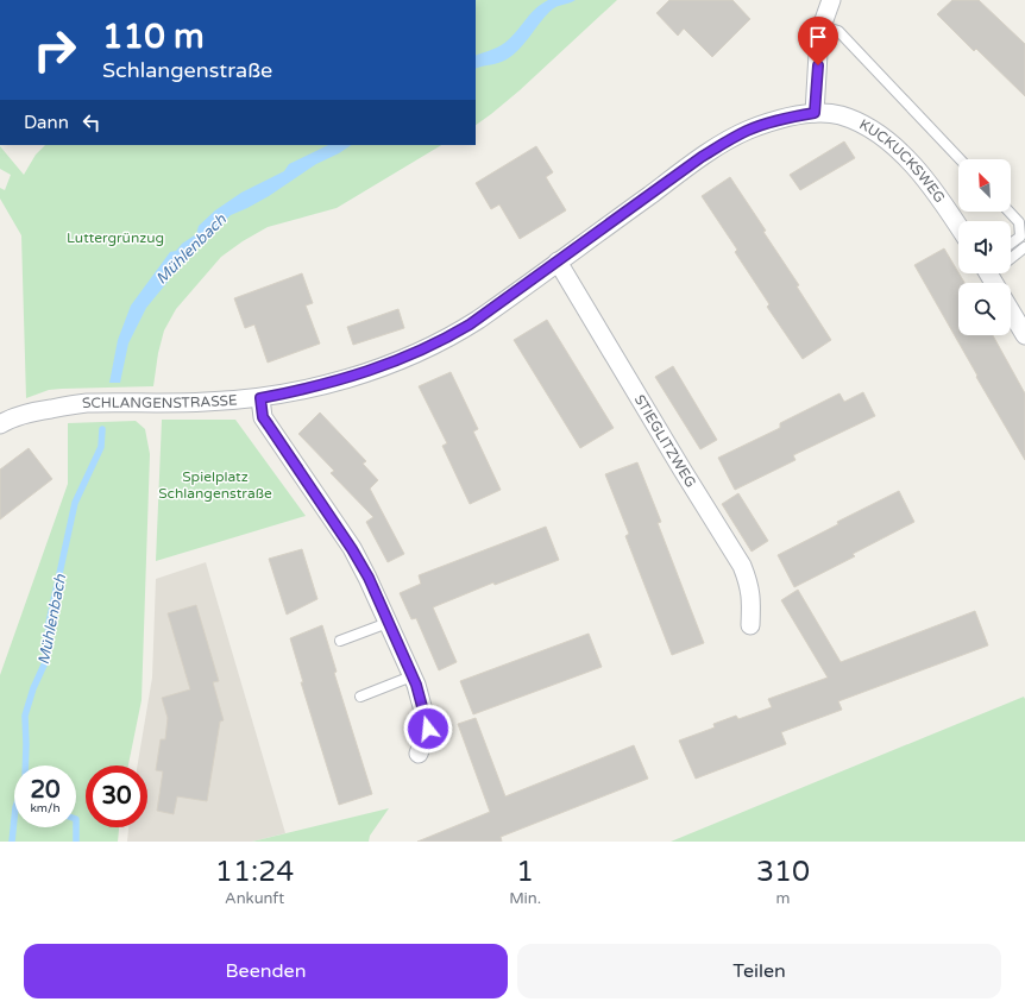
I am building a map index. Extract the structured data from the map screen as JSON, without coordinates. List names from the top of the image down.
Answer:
{
  "streets": {
    "street": ["KUCKUCKSWEG", "SCHLANGENSTRASSE", "STIEGLITZWEG"]
  },
  "crossings": [
    ["KUCKUCKSWEG", "SCHLANGENSTRASSE"],
    ["SCHLANGENSTRASSE", "STIEGLITZWEG"]
  ],
  "water": ["Mühlenbach"],
  "parks": ["Luttergrünzug", "Spielplatz Schlangenstraße"],
  "north": "top left",
  "page": {
    "turn": ["110 m", "Schlangenstraße"],
    "then": "Dann",
    "speed": "20 km/h",
    "limit": "30",
    "eta": [
      "11:24",
      "Ankunft",
      "1",
      "Min.",
      "310",
      "m"
    ],
    "buttons": ["Beenden", "Teilen"]
  }
}
